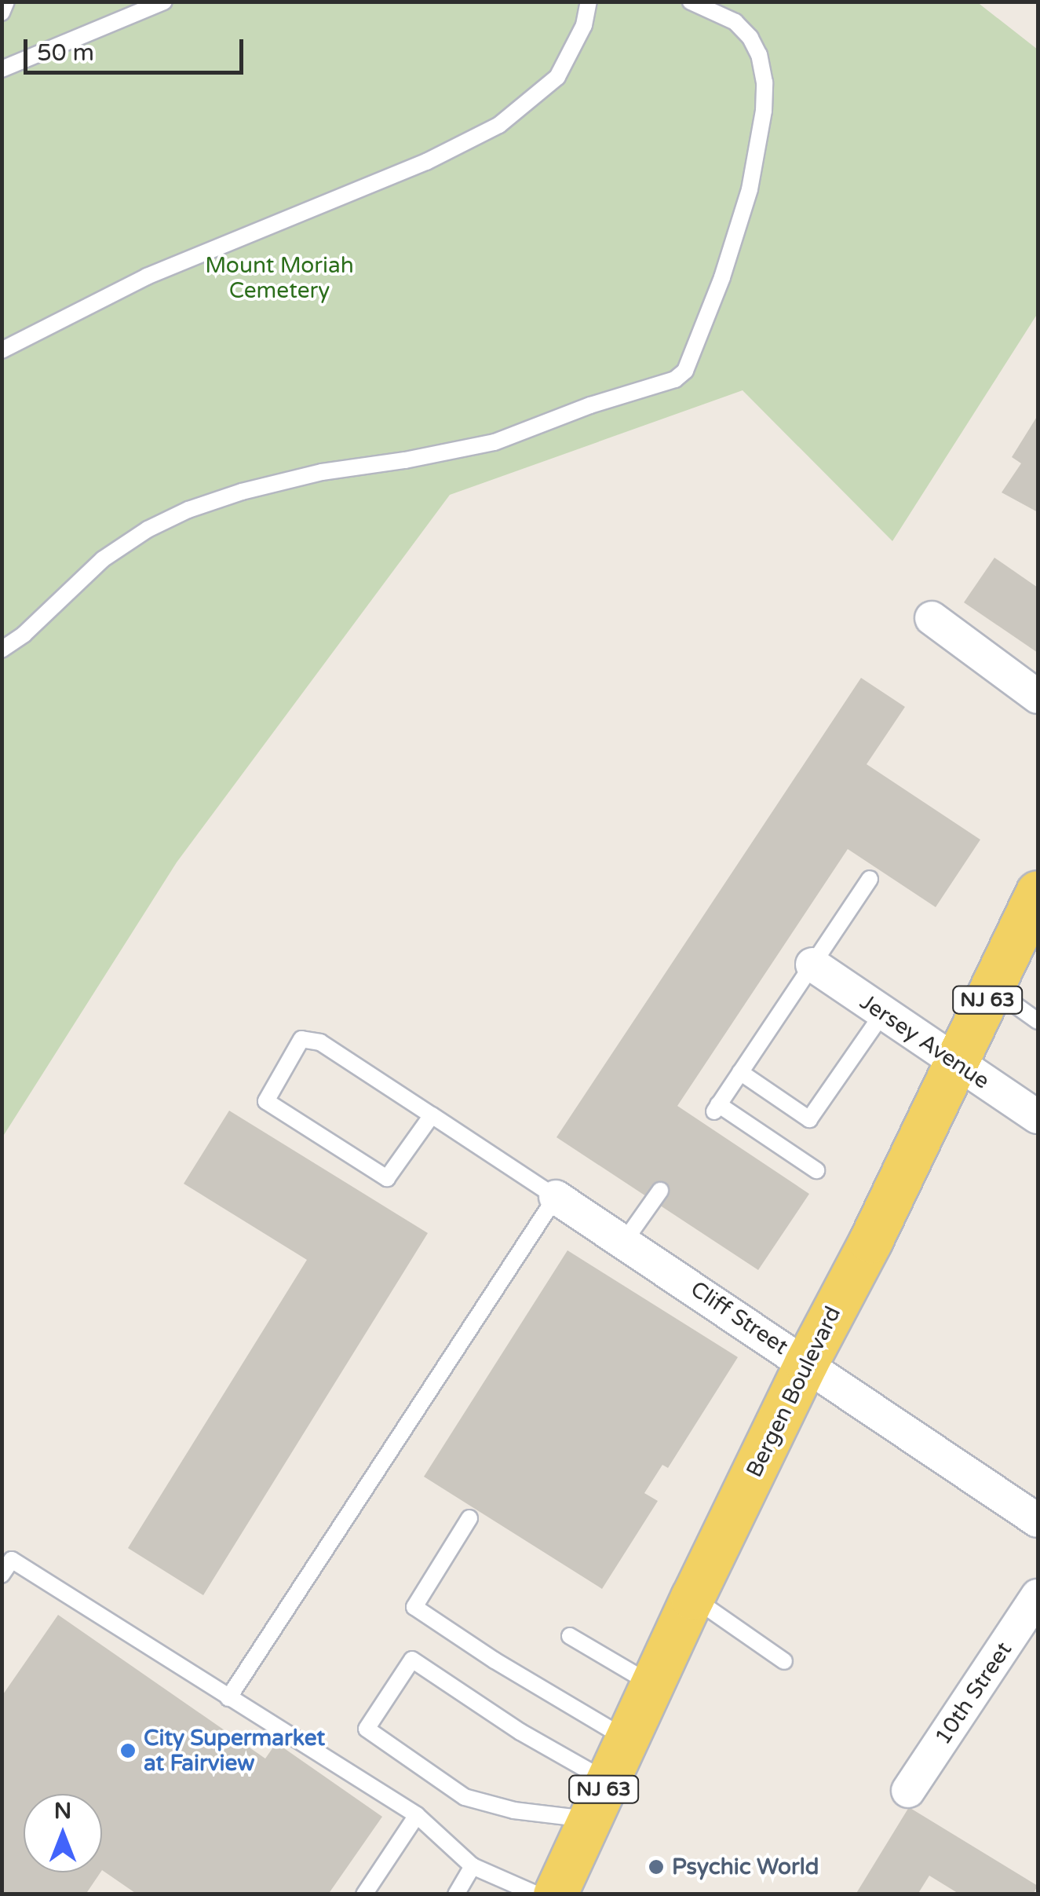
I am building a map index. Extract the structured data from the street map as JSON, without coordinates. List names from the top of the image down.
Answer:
{
  "streets": {
    "main road": ["NJ 63", "Bergen Boulevard"],
    "street": ["Jersey Avenue", "Cliff Street", "10th Street"]
  },
  "crossings": [
    ["Jersey Avenue", "Bergen Boulevard"],
    ["Cliff Street", "Bergen Boulevard"]
  ],
  "parks": ["Mount Moriah Cemetery"],
  "places": ["City Supermarket at Fairview", "Psychic World"],
  "scale_bar": "50 m",
  "north": "top"
}
